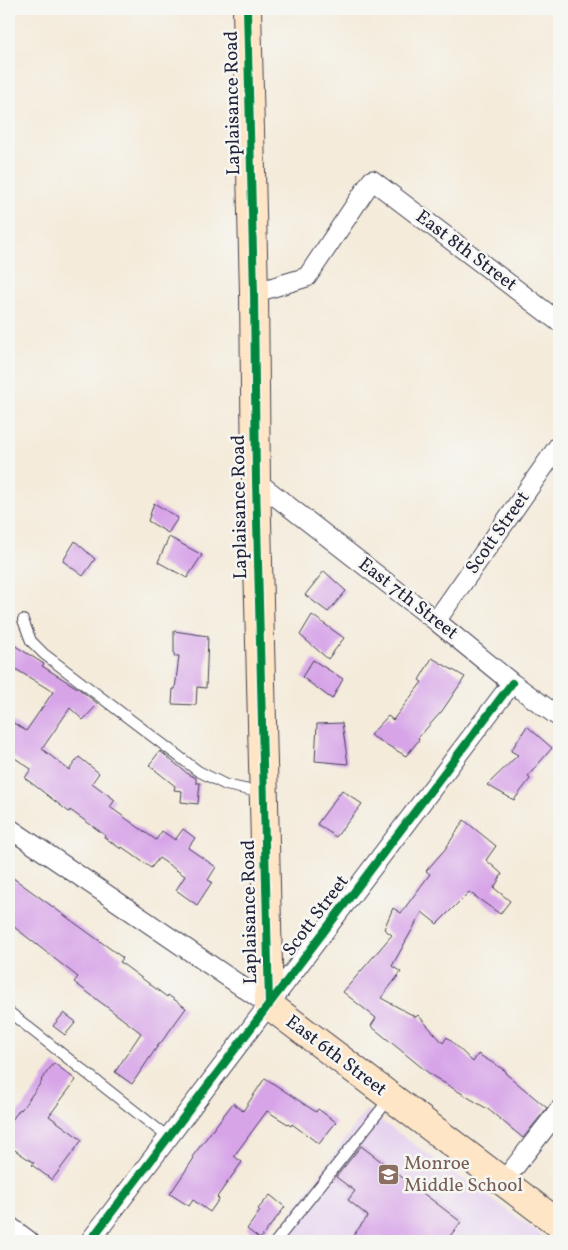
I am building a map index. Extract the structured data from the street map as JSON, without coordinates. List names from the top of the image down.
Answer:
{
  "streets": {
    "street": [
      "Laplaisance Road",
      "East 8th Street",
      "Scott Street",
      "East 7th Street",
      "East 6th Street"
    ]
  },
  "crossings": [
    ["Laplaisance Road", "East 8th Street"],
    ["Laplaisance Road", "Scott Street"],
    ["Laplaisance Road", "East 7th Street"],
    ["Laplaisance Road", "East 6th Street"],
    ["Scott Street", "East 7th Street"],
    ["Scott Street", "East 6th Street"]
  ],
  "places": {
    "school or university": ["Monroe Middle School"]
  }
}
